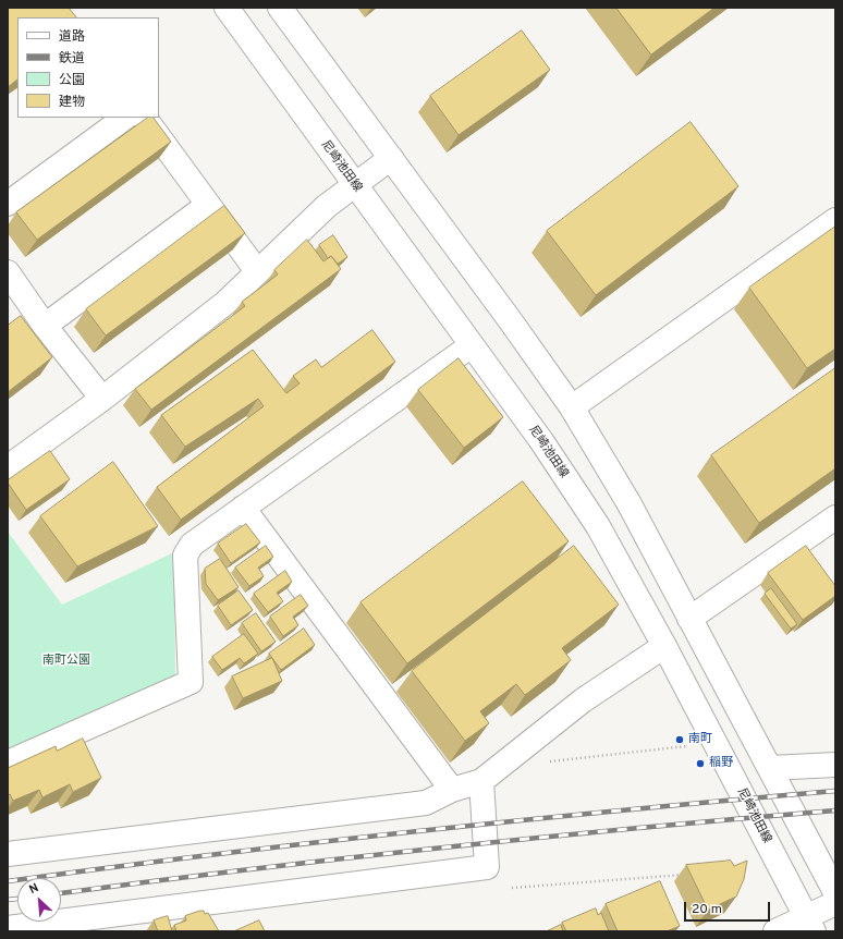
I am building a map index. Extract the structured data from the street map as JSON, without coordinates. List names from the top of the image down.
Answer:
{
  "streets": {
    "street": ["尼崎池田線"]
  },
  "parks": ["南町公園"],
  "places": ["南町", "稲野"],
  "legend": [
    "道路",
    "鉄道",
    "公園",
    "建物"
  ],
  "scale_bar": "20 m",
  "north": "top left"
}
